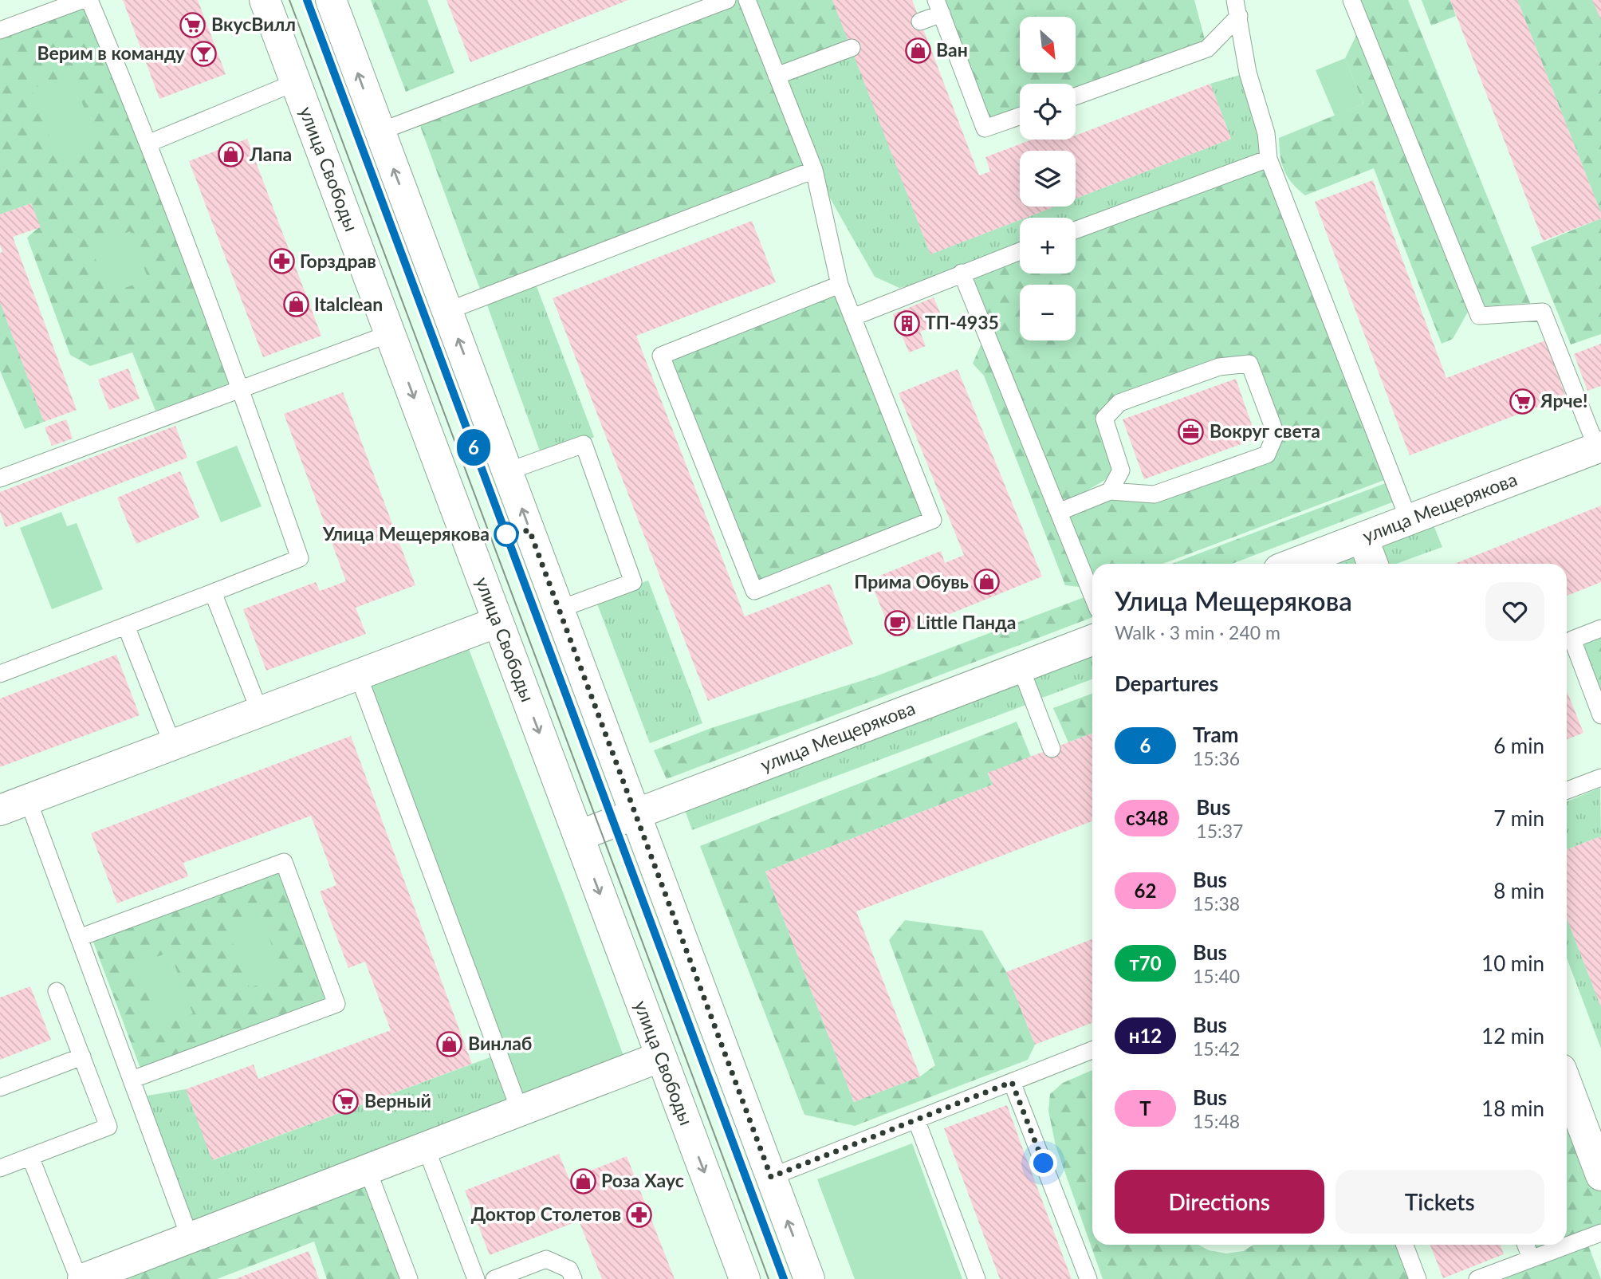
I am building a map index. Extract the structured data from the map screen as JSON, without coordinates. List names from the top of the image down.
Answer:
{
  "streets": {
    "main road": ["улица Свободы", "улица Мещерякова"]
  },
  "crossings": [
    ["улица Свободы", "улица Мещерякова"]
  ],
  "places": {
    "supermarket": ["ВкусВилл", "Ярче!", "Верный"],
    "shop": [
      "Ван",
      "Лапа",
      "Italclean",
      "Прима Обувь",
      "Винлаб",
      "Роза Хаус"
    ],
    "bar": ["Верим в команду"],
    "pharmacy": ["Горздрав", "Доктор Столетов"],
    "building": ["ТП-4935"],
    "office": ["Вокруг света"],
    "other": ["Улица Мещерякова"],
    "cafe": ["Little Панда"]
  },
  "lines": ["tram line 6"],
  "north": "bottom right",
  "page": {
    "on_map": "6",
    "map_buttons": ["+", "−"],
    "heading": [
      ["Улица Мещерякова", "Walk · 3 min · 240 m"],
      "Departures"
    ],
    "list": [
      {
        "mark": "6",
        "name": "Tram",
        "note": "15:36",
        "value": "6 min"
      },
      {
        "mark": "с348",
        "name": "Bus",
        "note": "15:37",
        "value": "7 min"
      },
      {
        "mark": "62",
        "name": "Bus",
        "note": "15:38",
        "value": "8 min"
      },
      {
        "mark": "т70",
        "name": "Bus",
        "note": "15:40",
        "value": "10 min"
      },
      {
        "mark": "н12",
        "name": "Bus",
        "note": "15:42",
        "value": "12 min"
      },
      {
        "mark": "Т",
        "name": "Bus",
        "note": "15:48",
        "value": "18 min"
      }
    ],
    "buttons": ["Directions", "Tickets"]
  }
}
